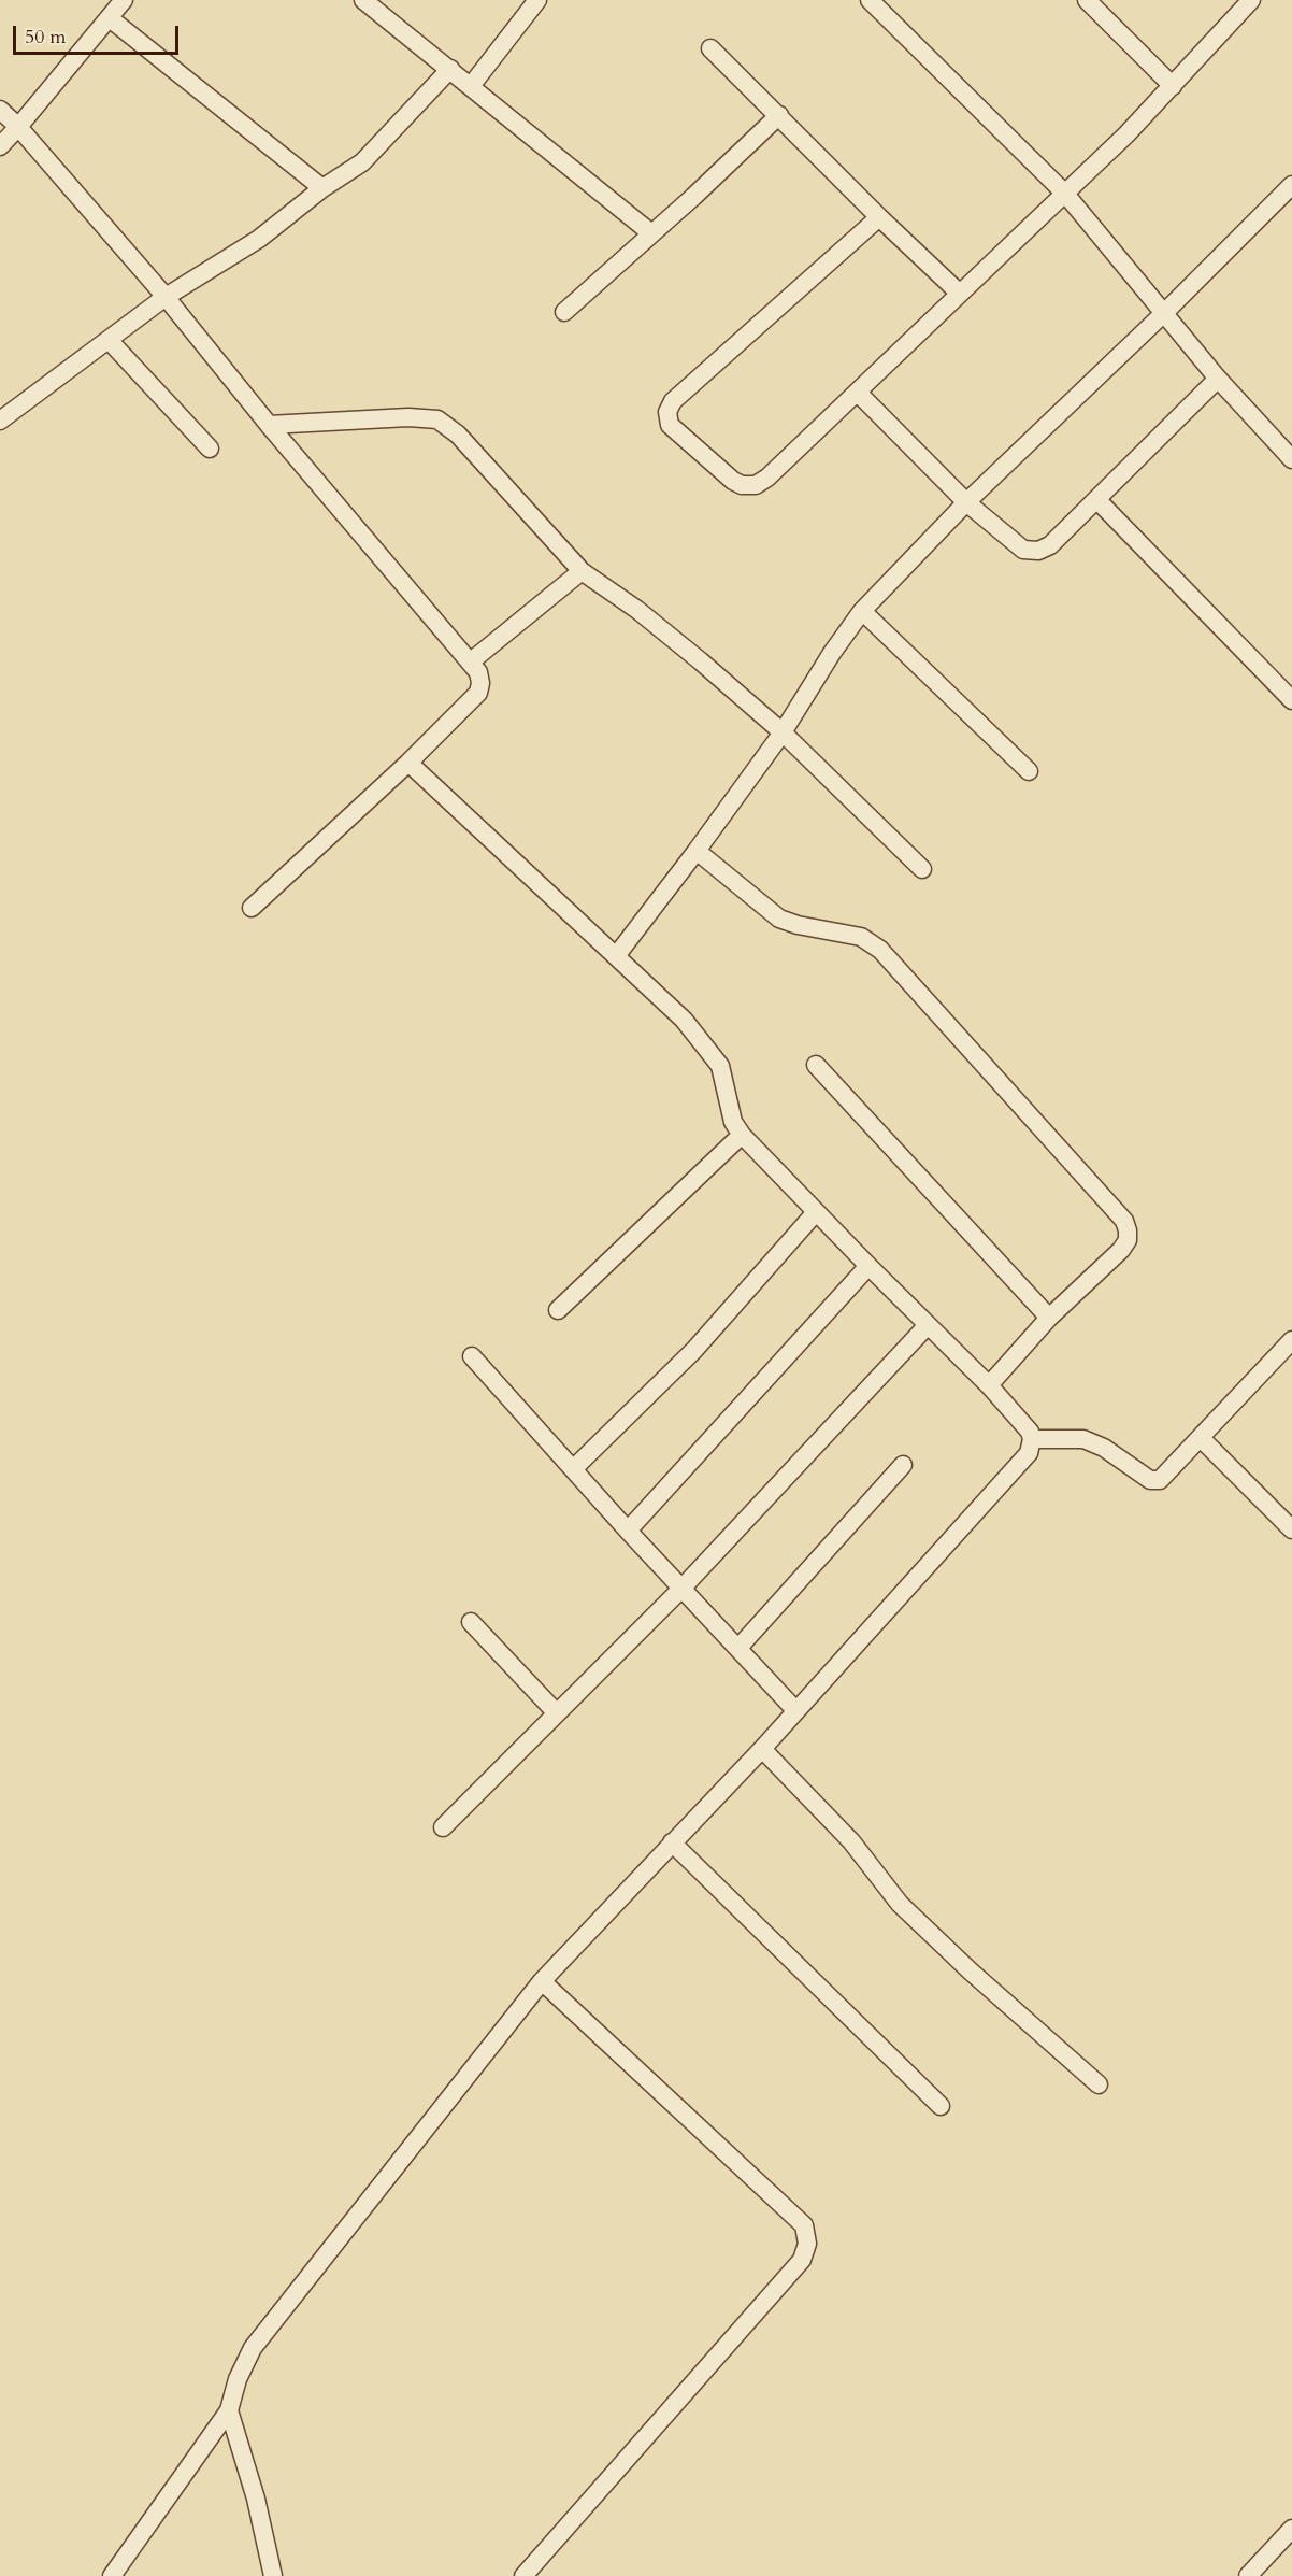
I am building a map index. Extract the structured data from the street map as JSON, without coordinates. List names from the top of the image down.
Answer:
{
  "scale_bar": "50 m"
}
